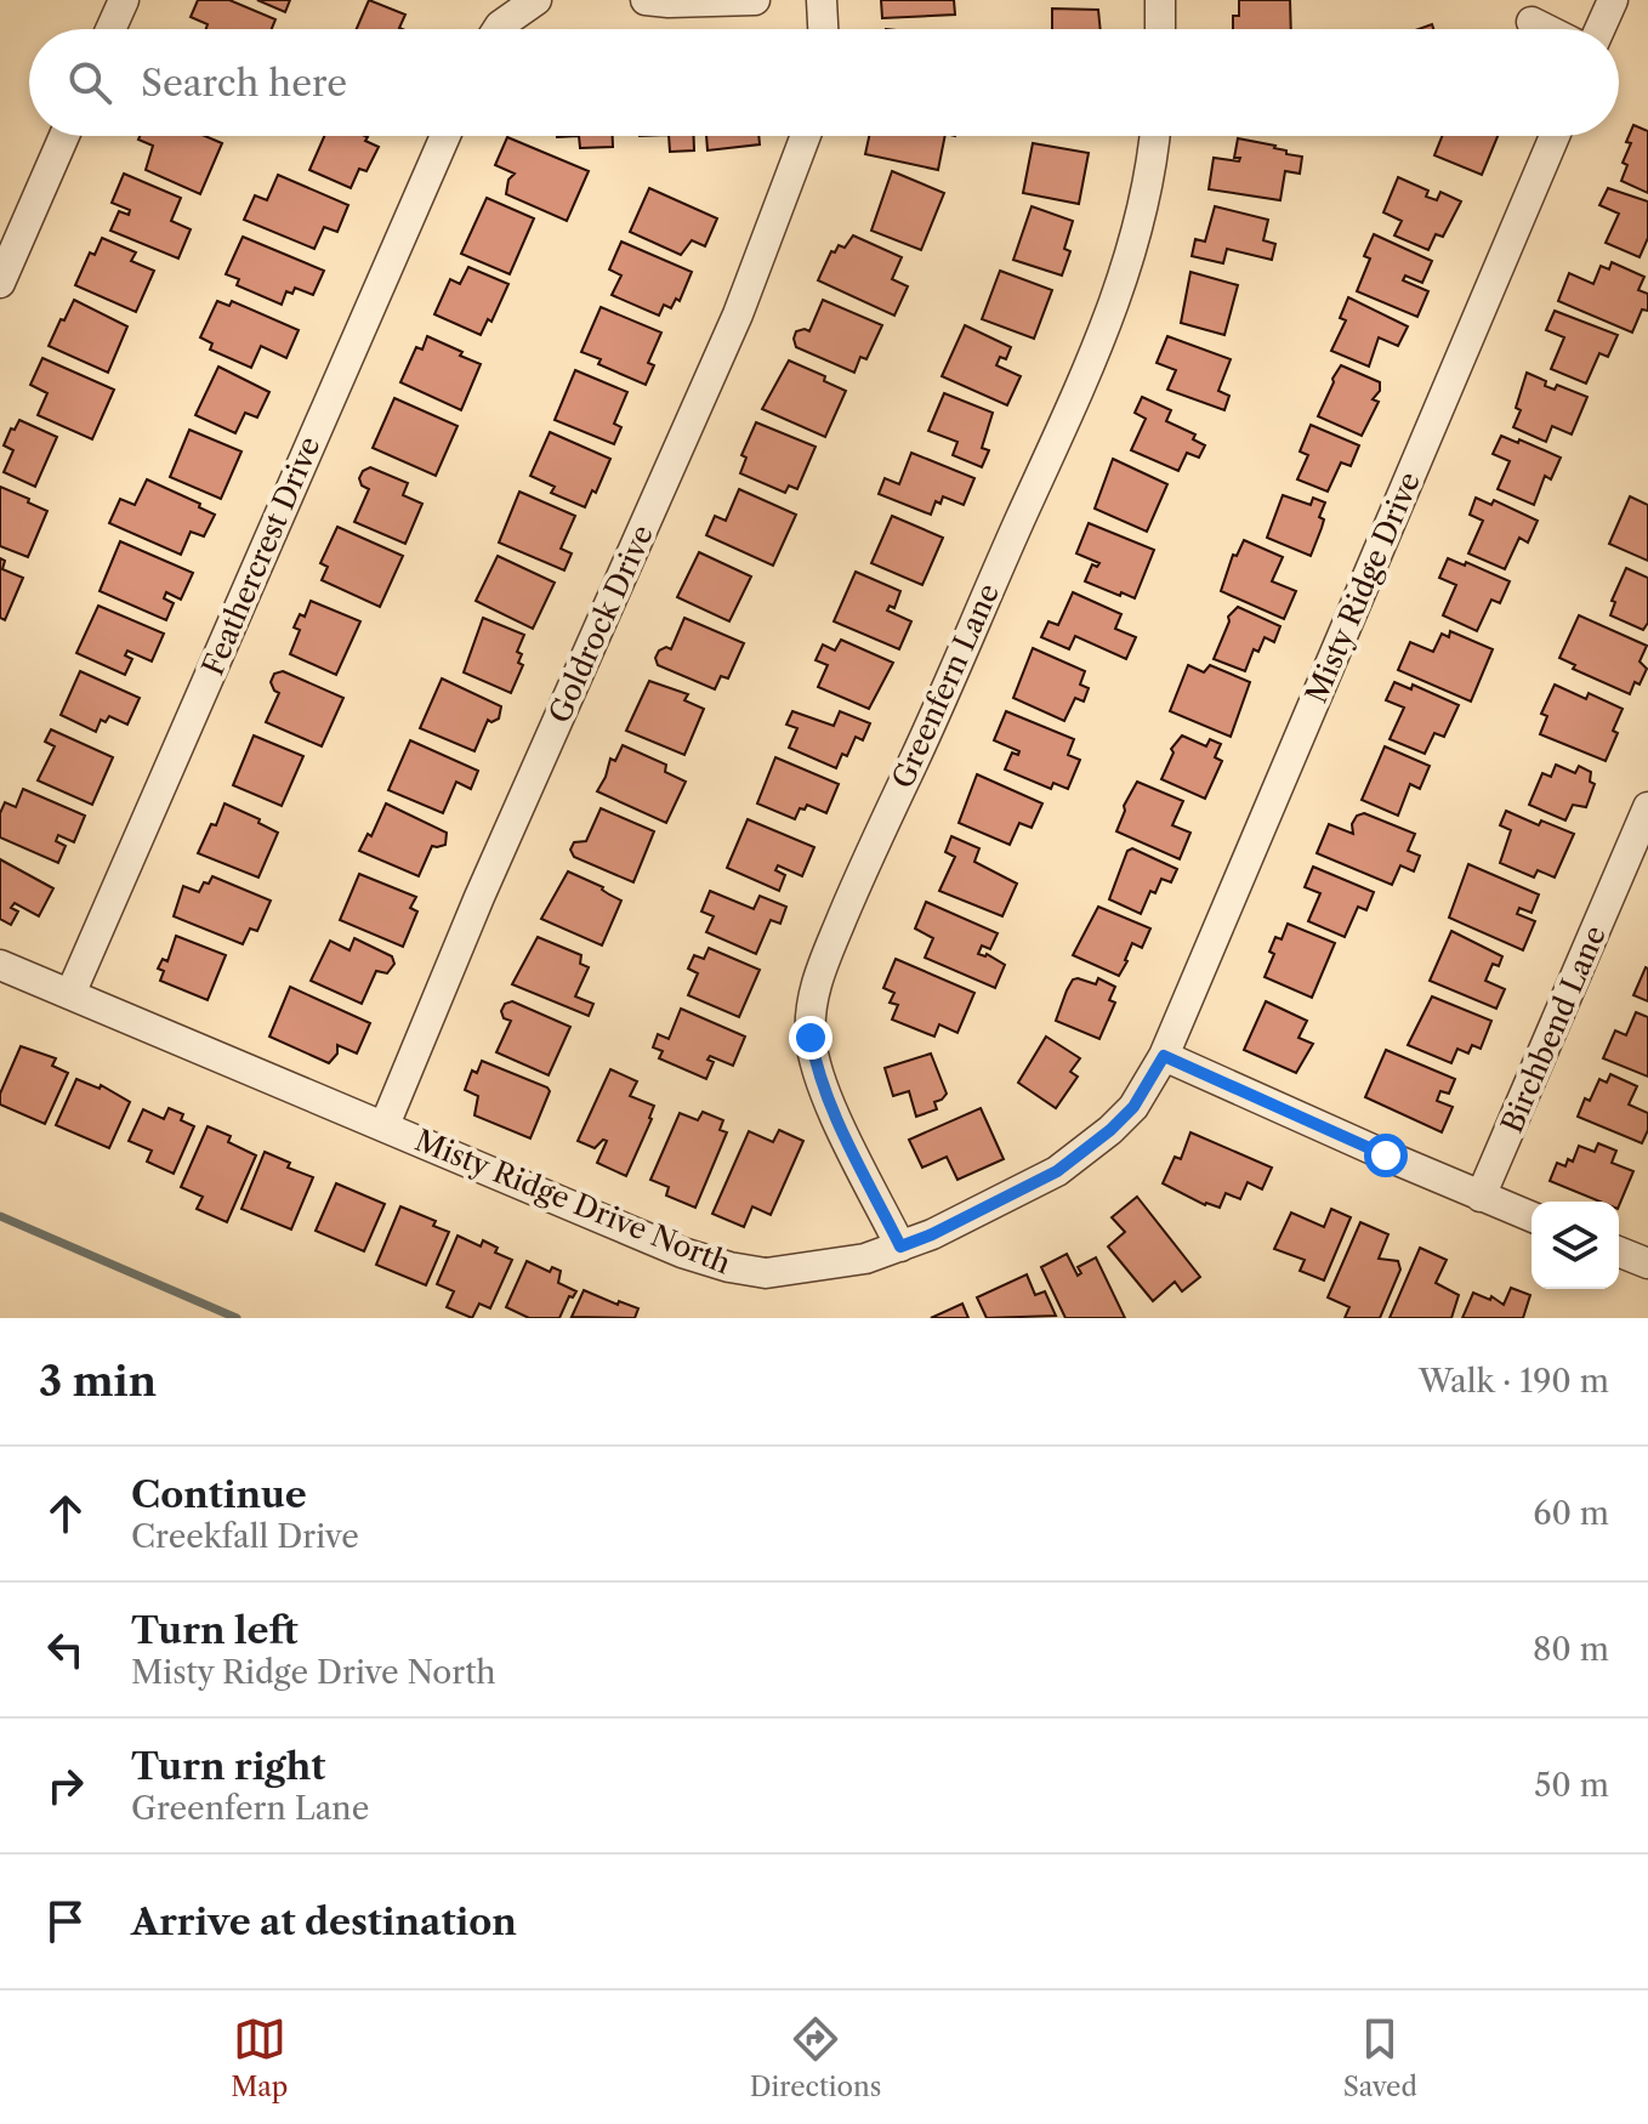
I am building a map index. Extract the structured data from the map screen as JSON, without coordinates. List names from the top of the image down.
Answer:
{
  "streets": {
    "street": [
      "Feathercrest Drive",
      "Misty Ridge Drive",
      "Goldrock Drive",
      "Greenfern Lane",
      "Birchbend Lane",
      "Misty Ridge Drive North"
    ]
  },
  "crossings": [
    ["Feathercrest Drive", "Misty Ridge Drive North"],
    ["Misty Ridge Drive", "Misty Ridge Drive North"],
    ["Goldrock Drive", "Misty Ridge Drive North"],
    ["Greenfern Lane", "Misty Ridge Drive North"]
  ],
  "page": {
    "search": "Search here",
    "heading": ["3 min", "Walk · 190 m"],
    "list": [
      ["Continue", "Creekfall Drive", "60 m"],
      ["Turn left", "Misty Ridge Drive North", "80 m"],
      ["Turn right", "Greenfern Lane", "50 m"],
      "Arrive at destination"
    ],
    "nav": ["Map", "Directions", "Saved"]
  }
}
